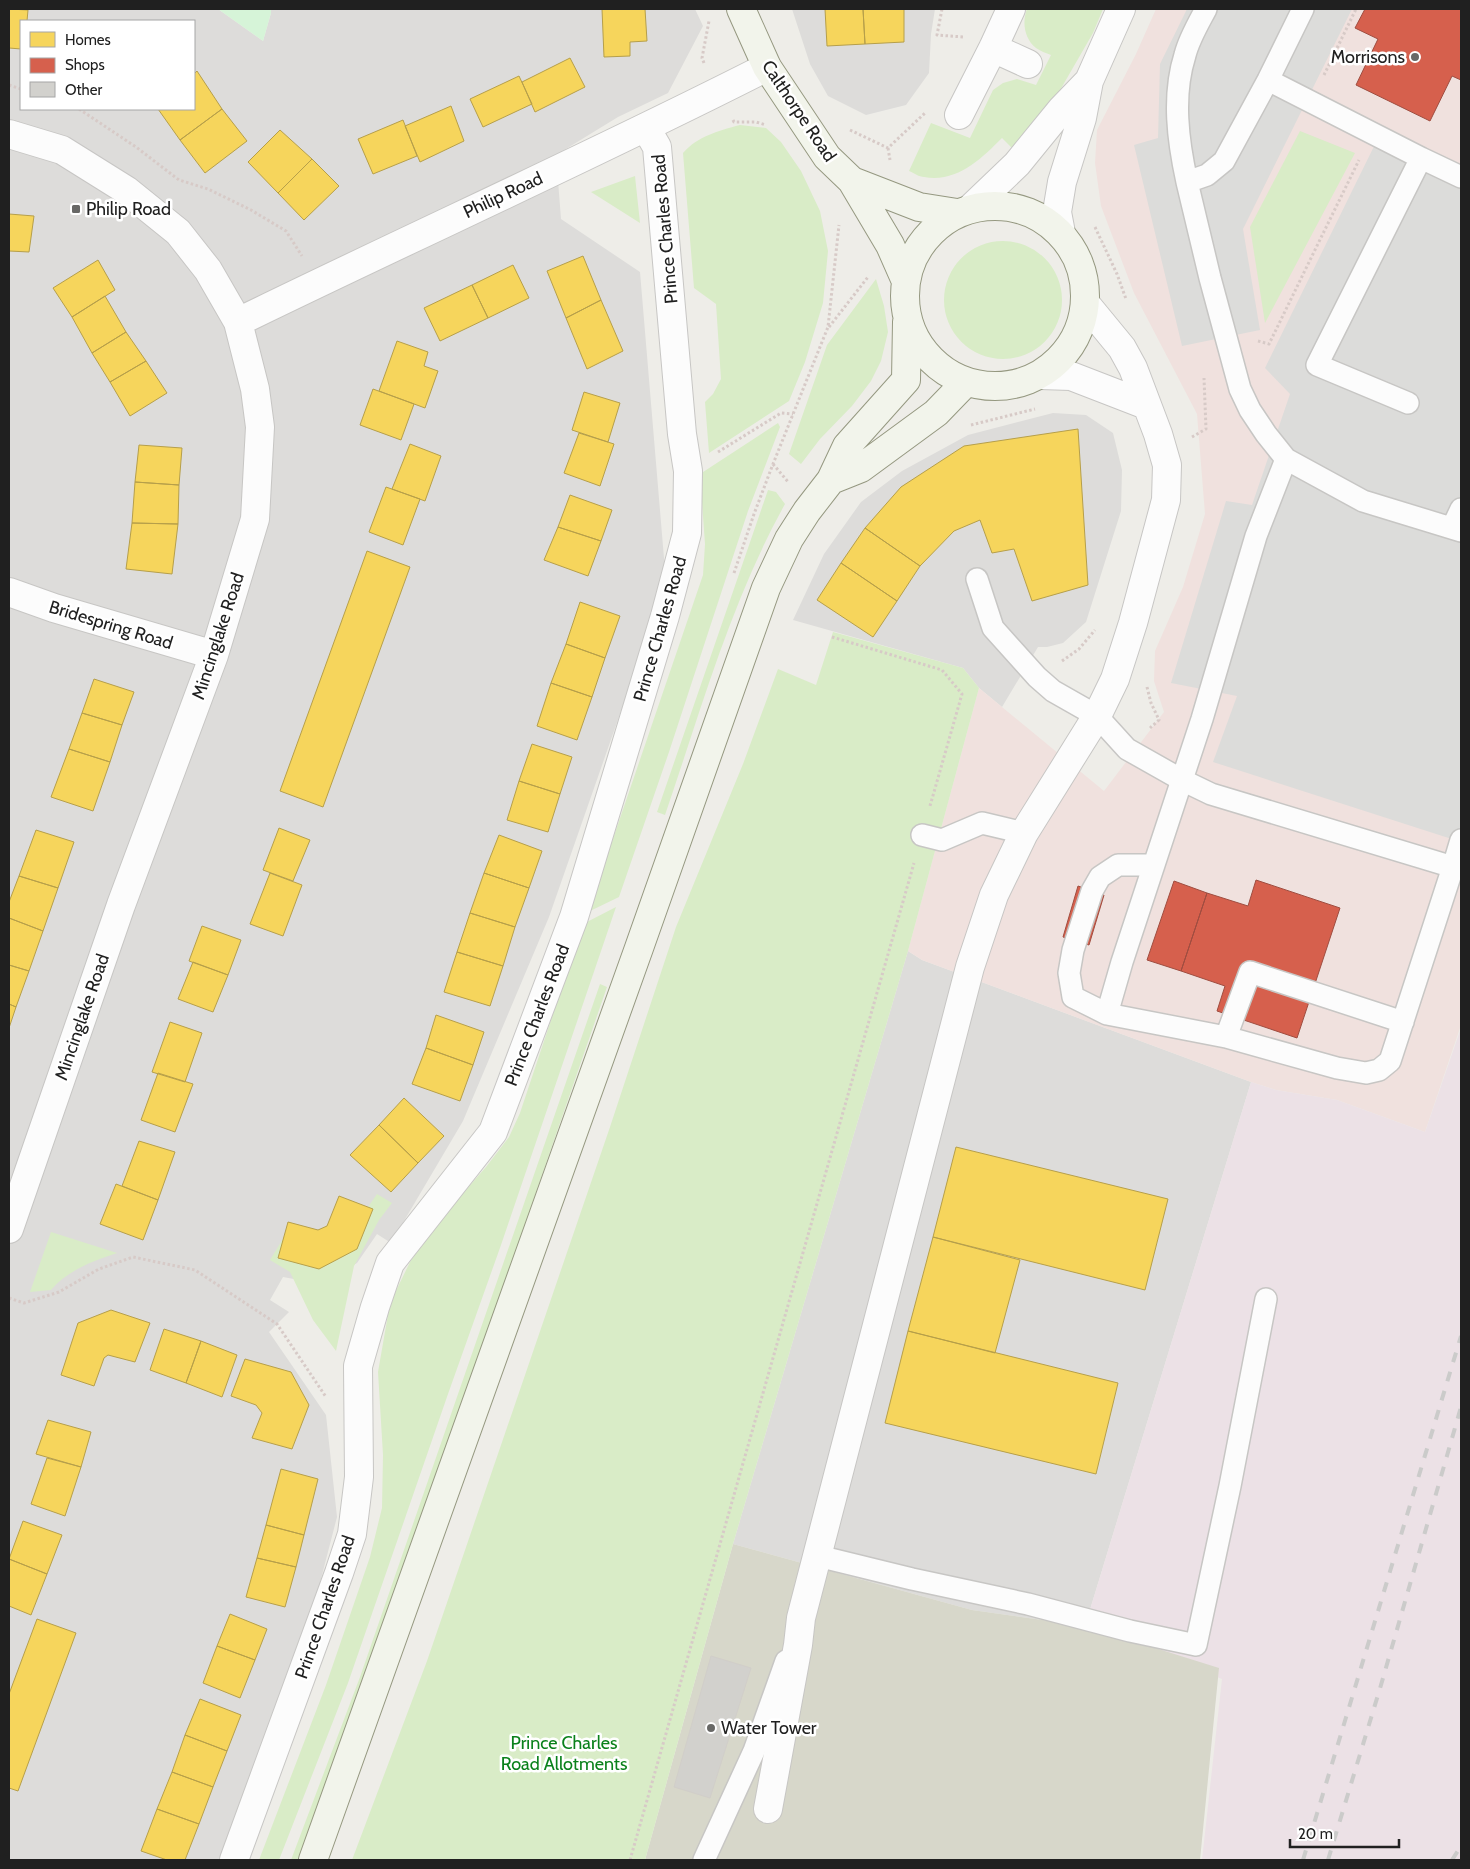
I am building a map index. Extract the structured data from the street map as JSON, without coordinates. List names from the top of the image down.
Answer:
{
  "streets": {
    "street": [
      "Calthorpe Road",
      "Philip Road",
      "Prince Charles Road",
      "Bridespring Road",
      "Mincinglake Road"
    ]
  },
  "crossings": [
    ["Calthorpe Road", "Philip Road"],
    ["Philip Road", "Prince Charles Road"],
    ["Philip Road", "Mincinglake Road"],
    ["Bridespring Road", "Mincinglake Road"]
  ],
  "parks": ["Prince Charles Road Allotments"],
  "places": {
    "other": ["Morrisons", "Water Tower"],
    "transit": ["Philip Road"]
  },
  "legend": ["Homes", "Shops", "Other"],
  "scale_bar": "20 m"
}
